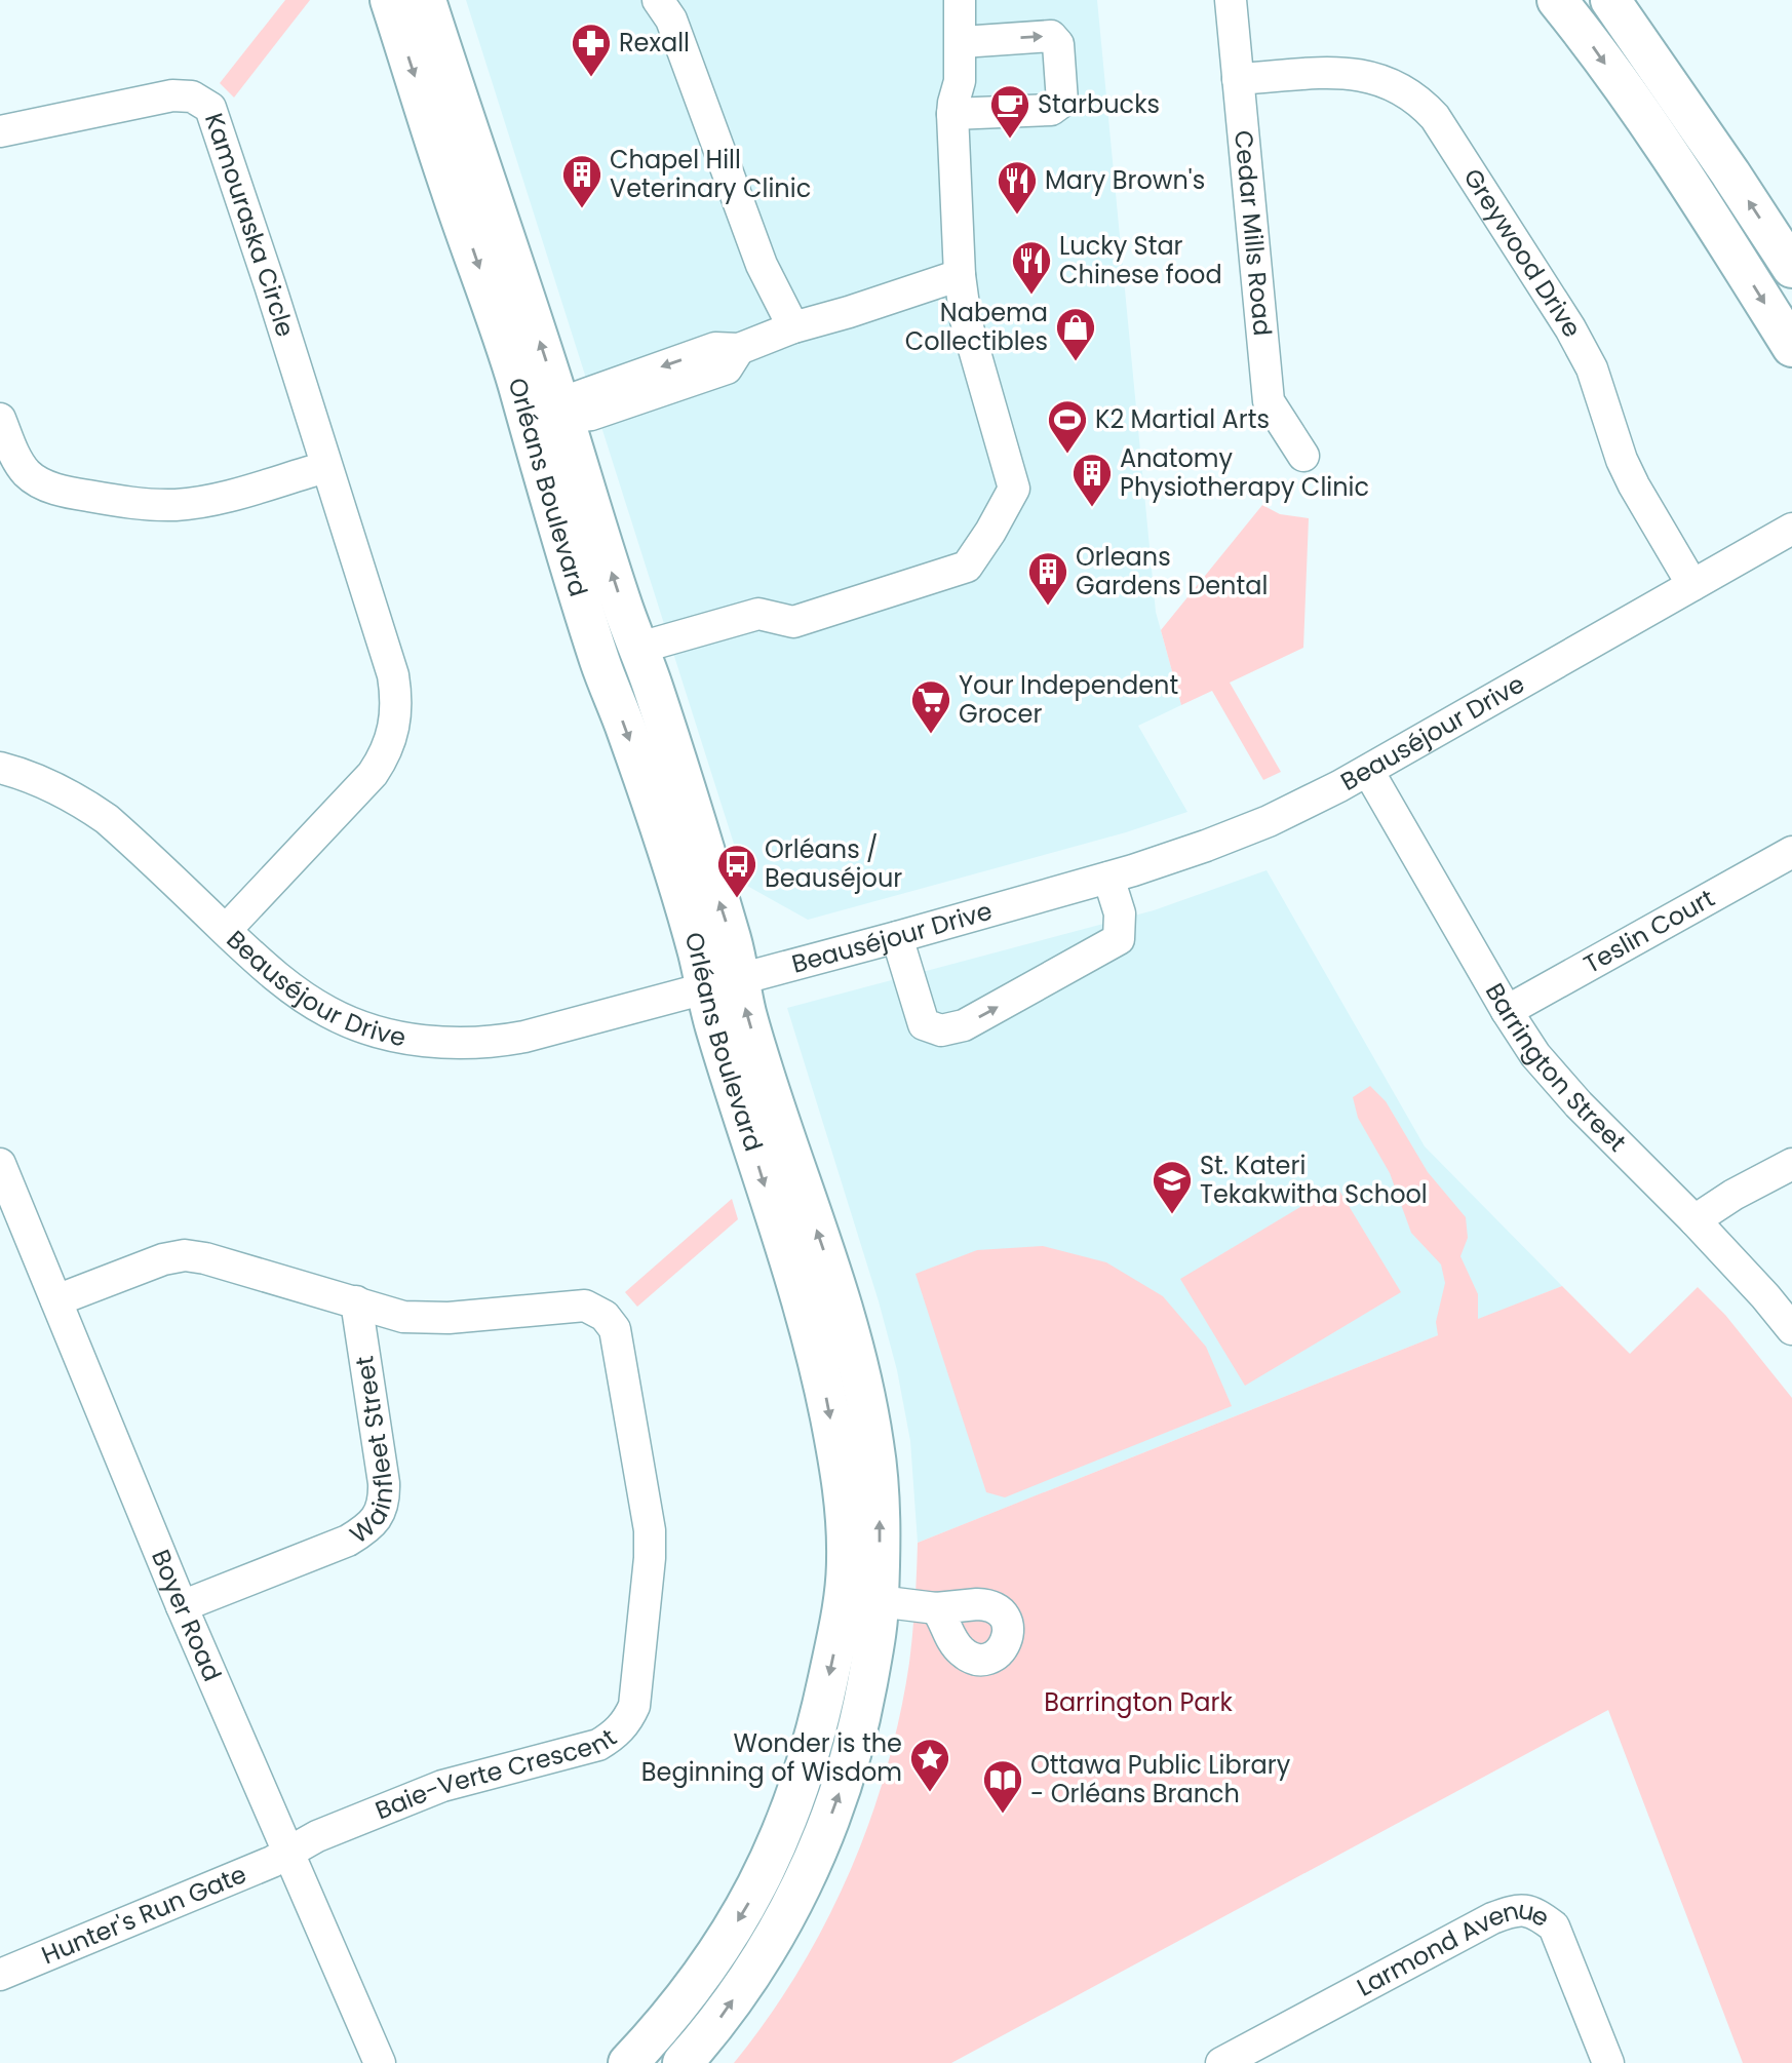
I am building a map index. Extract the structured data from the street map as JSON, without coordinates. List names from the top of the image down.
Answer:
{
  "streets": {
    "main road": ["Orléans Boulevard"],
    "street": [
      "Kamouraska Circle",
      "Cedar Mills Road",
      "Greywood Drive",
      "Beauséjour Drive",
      "Teslin Court",
      "Barrington Street",
      "Wainfleet Street",
      "Boyer Road",
      "Baie-Verte Crescent",
      "Hunter's Run Gate",
      "Larmond Avenue"
    ]
  },
  "crossings": [
    ["Kamouraska Circle", "Beauséjour Drive"],
    ["Cedar Mills Road", "Greywood Drive"],
    ["Greywood Drive", "Beauséjour Drive"],
    ["Orléans Boulevard", "Beauséjour Drive"],
    ["Beauséjour Drive", "Barrington Street"],
    ["Teslin Court", "Barrington Street"],
    ["Wainfleet Street", "Boyer Road"],
    ["Wainfleet Street", "Baie-Verte Crescent"],
    ["Boyer Road", "Baie-Verte Crescent"],
    ["Boyer Road", "Hunter's Run Gate"],
    ["Baie-Verte Crescent", "Hunter's Run Gate"]
  ],
  "parks": ["Barrington Park"],
  "places": {
    "pharmacy": ["Rexall"],
    "cafe": ["Starbucks"],
    "building": ["Chapel Hill Veterinary Clinic", "Anatomy Physiotherapy Clinic", "Orleans Gardens Dental"],
    "restaurant": ["Mary Brown's", "Lucky Star Chinese food"],
    "shop": ["Nabema Collectibles"],
    "sports": ["K2 Martial Arts"],
    "supermarket": ["Your Independent Grocer"],
    "bus stop": ["Orléans / Beauséjour"],
    "school or university": ["St. Kateri Tekakwitha School"],
    "place": ["Wonder is the Beginning of Wisdom"],
    "library": ["Ottawa Public Library - Orléans Branch"]
  }
}
